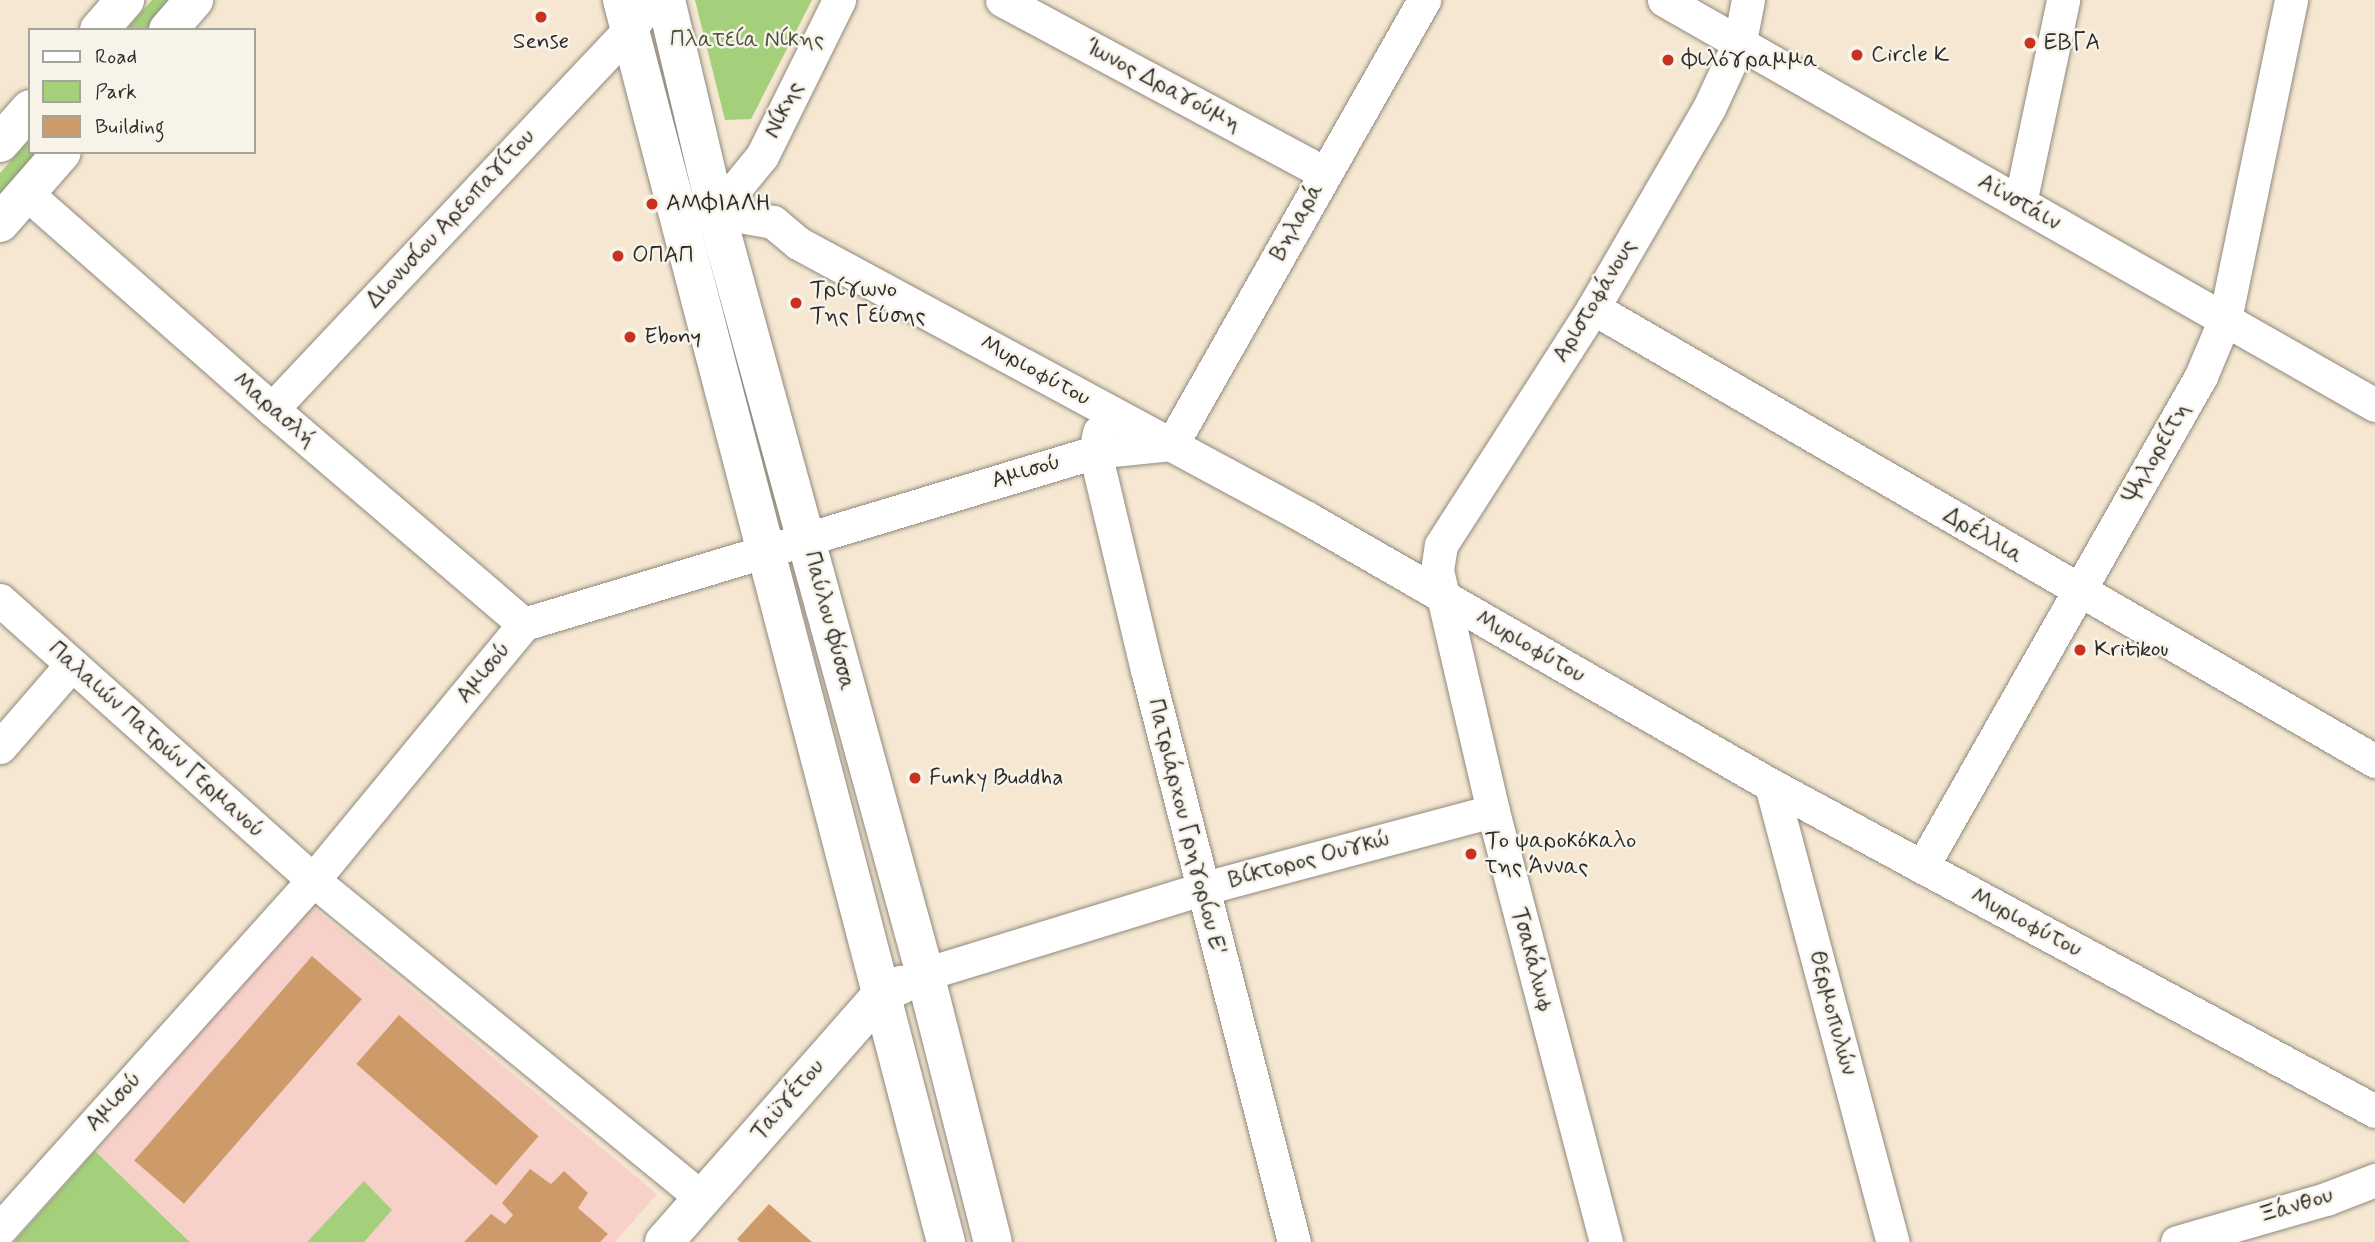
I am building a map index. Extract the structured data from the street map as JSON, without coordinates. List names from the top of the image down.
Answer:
{
  "streets": {
    "street": [
      "Ίωνος Δραγούμη",
      "Νίκης",
      "Αϊνστάιν",
      "Διονυσίου Αρεοπαγίτου",
      "Βηλαρά",
      "Αριστοφάνους",
      "Μυριοφύτου",
      "Μαρασλή",
      "Ψηλορείτη",
      "Αμισού",
      "Δρέλλια",
      "Παύλου Φύσσα",
      "Παλαιών Πατρών Γερμανού",
      "Πατριάρχου Γρηγορίου Ε'",
      "Βίκτορος Ουγκώ",
      "Τσακάλωφ",
      "Θερμοπυλών",
      "Ταϋγέτου",
      "Ξάνθου"
    ]
  },
  "crossings": [
    ["Ίωνος Δραγούμη", "Βηλαρά"],
    ["Νίκης", "Μυριοφύτου"],
    ["Νίκης", "Παύλου Φύσσα"],
    ["Αϊνστάιν", "Αριστοφάνους"],
    ["Αϊνστάιν", "Ψηλορείτη"],
    ["Διονυσίου Αρεοπαγίτου", "Μαρασλή"],
    ["Διονυσίου Αρεοπαγίτου", "Παύλου Φύσσα"],
    ["Βηλαρά", "Μυριοφύτου"],
    ["Βηλαρά", "Αμισού"],
    ["Αριστοφάνους", "Μυριοφύτου"],
    ["Αριστοφάνους", "Δρέλλια"],
    ["Αριστοφάνους", "Τσακάλωφ"],
    ["Μυριοφύτου", "Ψηλορείτη"],
    ["Μυριοφύτου", "Αμισού"],
    ["Μυριοφύτου", "Παύλου Φύσσα"],
    ["Μυριοφύτου", "Πατριάρχου Γρηγορίου Ε'"],
    ["Μυριοφύτου", "Τσακάλωφ"],
    ["Μυριοφύτου", "Θερμοπυλών"],
    ["Μαρασλή", "Αμισού"],
    ["Ψηλορείτη", "Δρέλλια"],
    ["Αμισού", "Παύλου Φύσσα"],
    ["Αμισού", "Παλαιών Πατρών Γερμανού"],
    ["Αμισού", "Πατριάρχου Γρηγορίου Ε'"],
    ["Παύλου Φύσσα", "Βίκτορος Ουγκώ"],
    ["Παύλου Φύσσα", "Ταϋγέτου"],
    ["Παλαιών Πατρών Γερμανού", "Ταϋγέτου"],
    ["Πατριάρχου Γρηγορίου Ε'", "Βίκτορος Ουγκώ"],
    ["Βίκτορος Ουγκώ", "Τσακάλωφ"],
    ["Βίκτορος Ουγκώ", "Ταϋγέτου"]
  ],
  "parks": ["Πλατεία Νίκης"],
  "places": [
    "Sense",
    "ΕΒΓΑ",
    "Circle K",
    "Φιλόγραμμα",
    "ΑΜΦΙΑΛΗ",
    "ΟΠΑΠ",
    "Τρίγωνο Της Γεύσης",
    "Ebony",
    "Kritikou",
    "Funky Buddha",
    "Το ψαροκόκαλο της Άννας"
  ],
  "legend": ["Road", "Park", "Building"]
}
